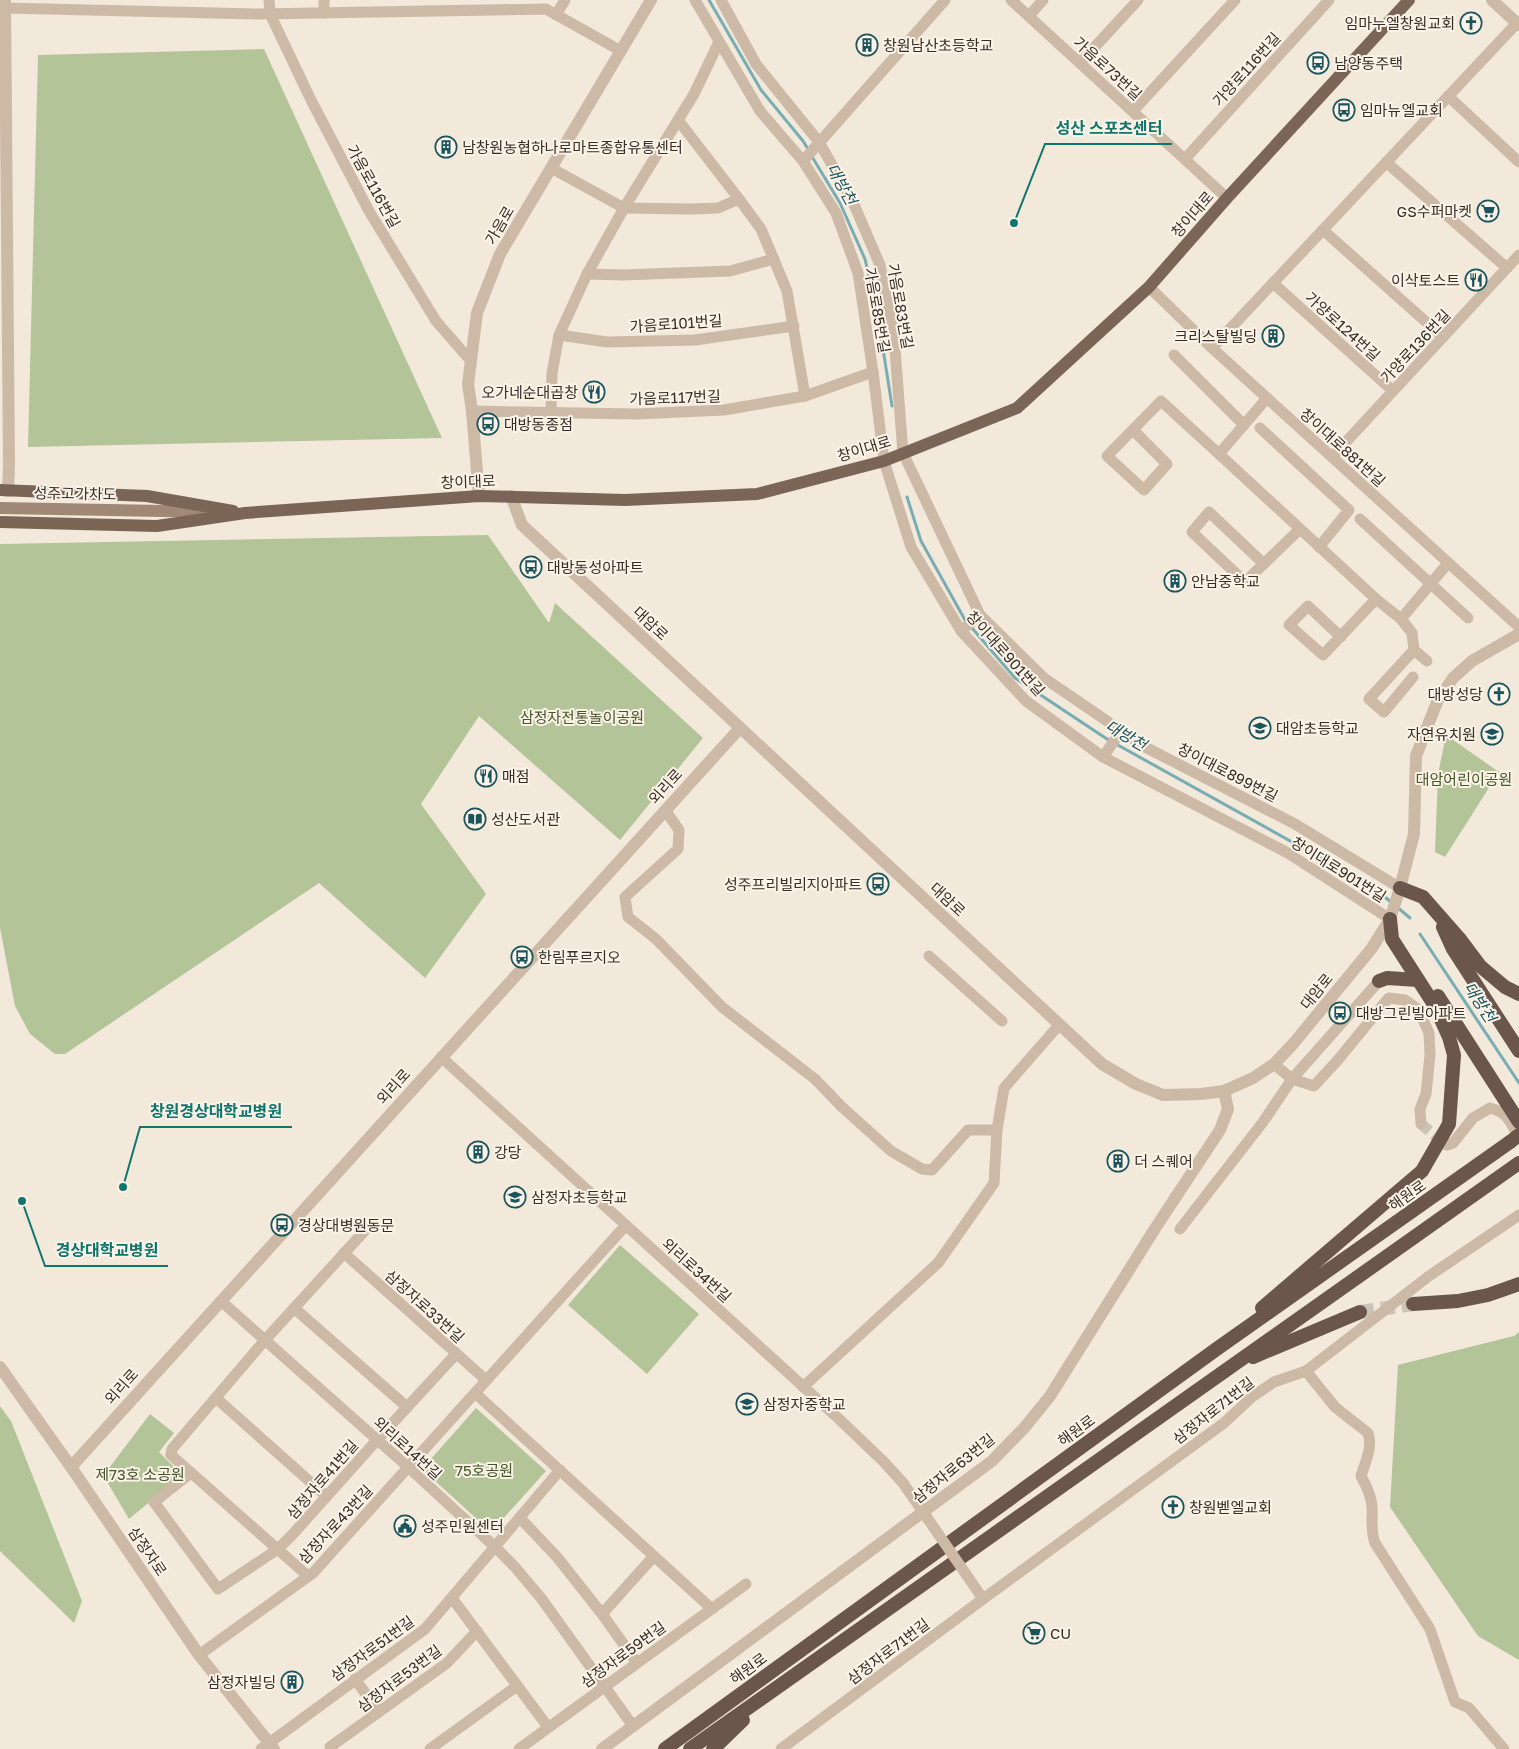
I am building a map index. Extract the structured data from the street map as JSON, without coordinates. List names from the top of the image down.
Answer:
{
  "streets": {
    "highway": ["해원로"],
    "main road": ["창이대로", "성주고가차도"],
    "street": [
      "가음로73번길",
      "가양로116번길",
      "가음로116번길",
      "가음로",
      "가음로83번길",
      "가음로85번길",
      "가음로101번길",
      "가양로124번길",
      "가양로136번길",
      "가음로117번길",
      "창이대로881번길",
      "대암로",
      "창이대로901번길",
      "창이대로899번길",
      "외리로",
      "외리로34번길",
      "삼정자로33번길",
      "삼정자로71번길",
      "외리로14번길",
      "삼정자로63번길",
      "삼정자로41번길",
      "삼정자로43번길",
      "삼정자로",
      "삼정자로51번길",
      "삼정자로59번길",
      "삼정자로53번길"
    ]
  },
  "crossings": [
    ["가음로73번길", "가양로116번길"],
    ["가음로73번길", "창이대로"],
    ["가음로116번길", "가음로"],
    ["창이대로", "가음로"],
    ["창이대로", "가음로83번길"],
    ["창이대로", "가음로85번길"],
    ["창이대로", "창이대로881번길"],
    ["창이대로", "성주고가차도"],
    ["창이대로", "대암로"],
    ["창이대로", "창이대로901번길"],
    ["창이대로", "창이대로899번길"],
    ["가음로", "가음로117번길"],
    ["가음로83번길", "창이대로899번길"],
    ["가음로85번길", "가음로117번길"],
    ["가음로85번길", "창이대로901번길"],
    ["가양로124번길", "가양로136번길"],
    ["가양로136번길", "창이대로881번길"],
    ["대암로", "창이대로901번길"],
    ["대암로", "창이대로899번길"],
    ["대암로", "외리로"],
    ["대암로", "삼정자로63번길"],
    ["외리로", "외리로34번길"],
    ["외리로", "외리로14번길"],
    ["외리로", "삼정자로"],
    ["외리로34번길", "삼정자로71번길"],
    ["외리로34번길", "삼정자로63번길"],
    ["외리로34번길", "삼정자로43번길"],
    ["삼정자로33번길", "삼정자로41번길"],
    ["삼정자로33번길", "삼정자로43번길"],
    ["외리로14번길", "삼정자로63번길"],
    ["외리로14번길", "삼정자로41번길"],
    ["외리로14번길", "삼정자로43번길"],
    ["외리로14번길", "삼정자로51번길"],
    ["외리로14번길", "삼정자로59번길"],
    ["삼정자로43번길", "삼정자로"],
    ["삼정자로", "삼정자로51번길"]
  ],
  "water": ["대방천"],
  "parks": [
    "삼정자전통놀이공원",
    "대암어린이공원",
    "75호공원",
    "제73호 소공원"
  ],
  "places": {
    "church": ["임마누엘창원교회", "대방성당", "창원벧엘교회"],
    "building": [
      "창원남산초등학교",
      "남창원농협하나로마트종합유통센터",
      "크리스탈빌딩",
      "안남중학교",
      "강당",
      "더 스퀘어",
      "삼정자빌딩"
    ],
    "bus stop": [
      "남양동주택",
      "임마뉴엘교회",
      "대방동종점",
      "대방동성아파트",
      "성주프리빌리지아파트",
      "한림푸르지오",
      "대방그린빌아파트",
      "경상대병원동문"
    ],
    "supermarket": ["GS수퍼마켓", "CU"],
    "other": ["성산 스포츠센터", "창원경상대학교병원", "경상대학교병원"],
    "restaurant": ["이삭토스트", "오가네순대곱창", "매점"],
    "school or university": [
      "대암초등학교",
      "자연유치원",
      "삼정자초등학교",
      "삼정자중학교"
    ],
    "library": ["성산도서관"],
    "public building": ["성주민원센터"]
  }
}
